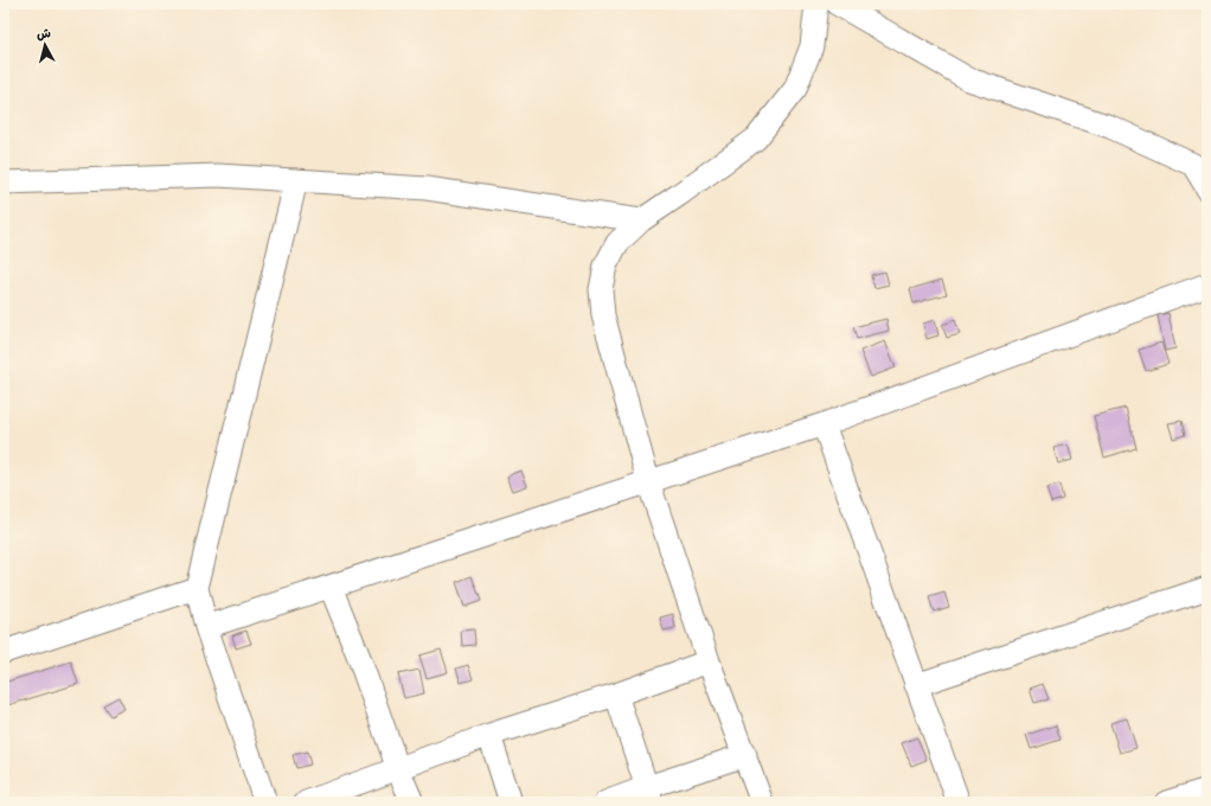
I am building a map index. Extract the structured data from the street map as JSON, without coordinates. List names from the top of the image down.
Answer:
{
  "north": "top"
}
